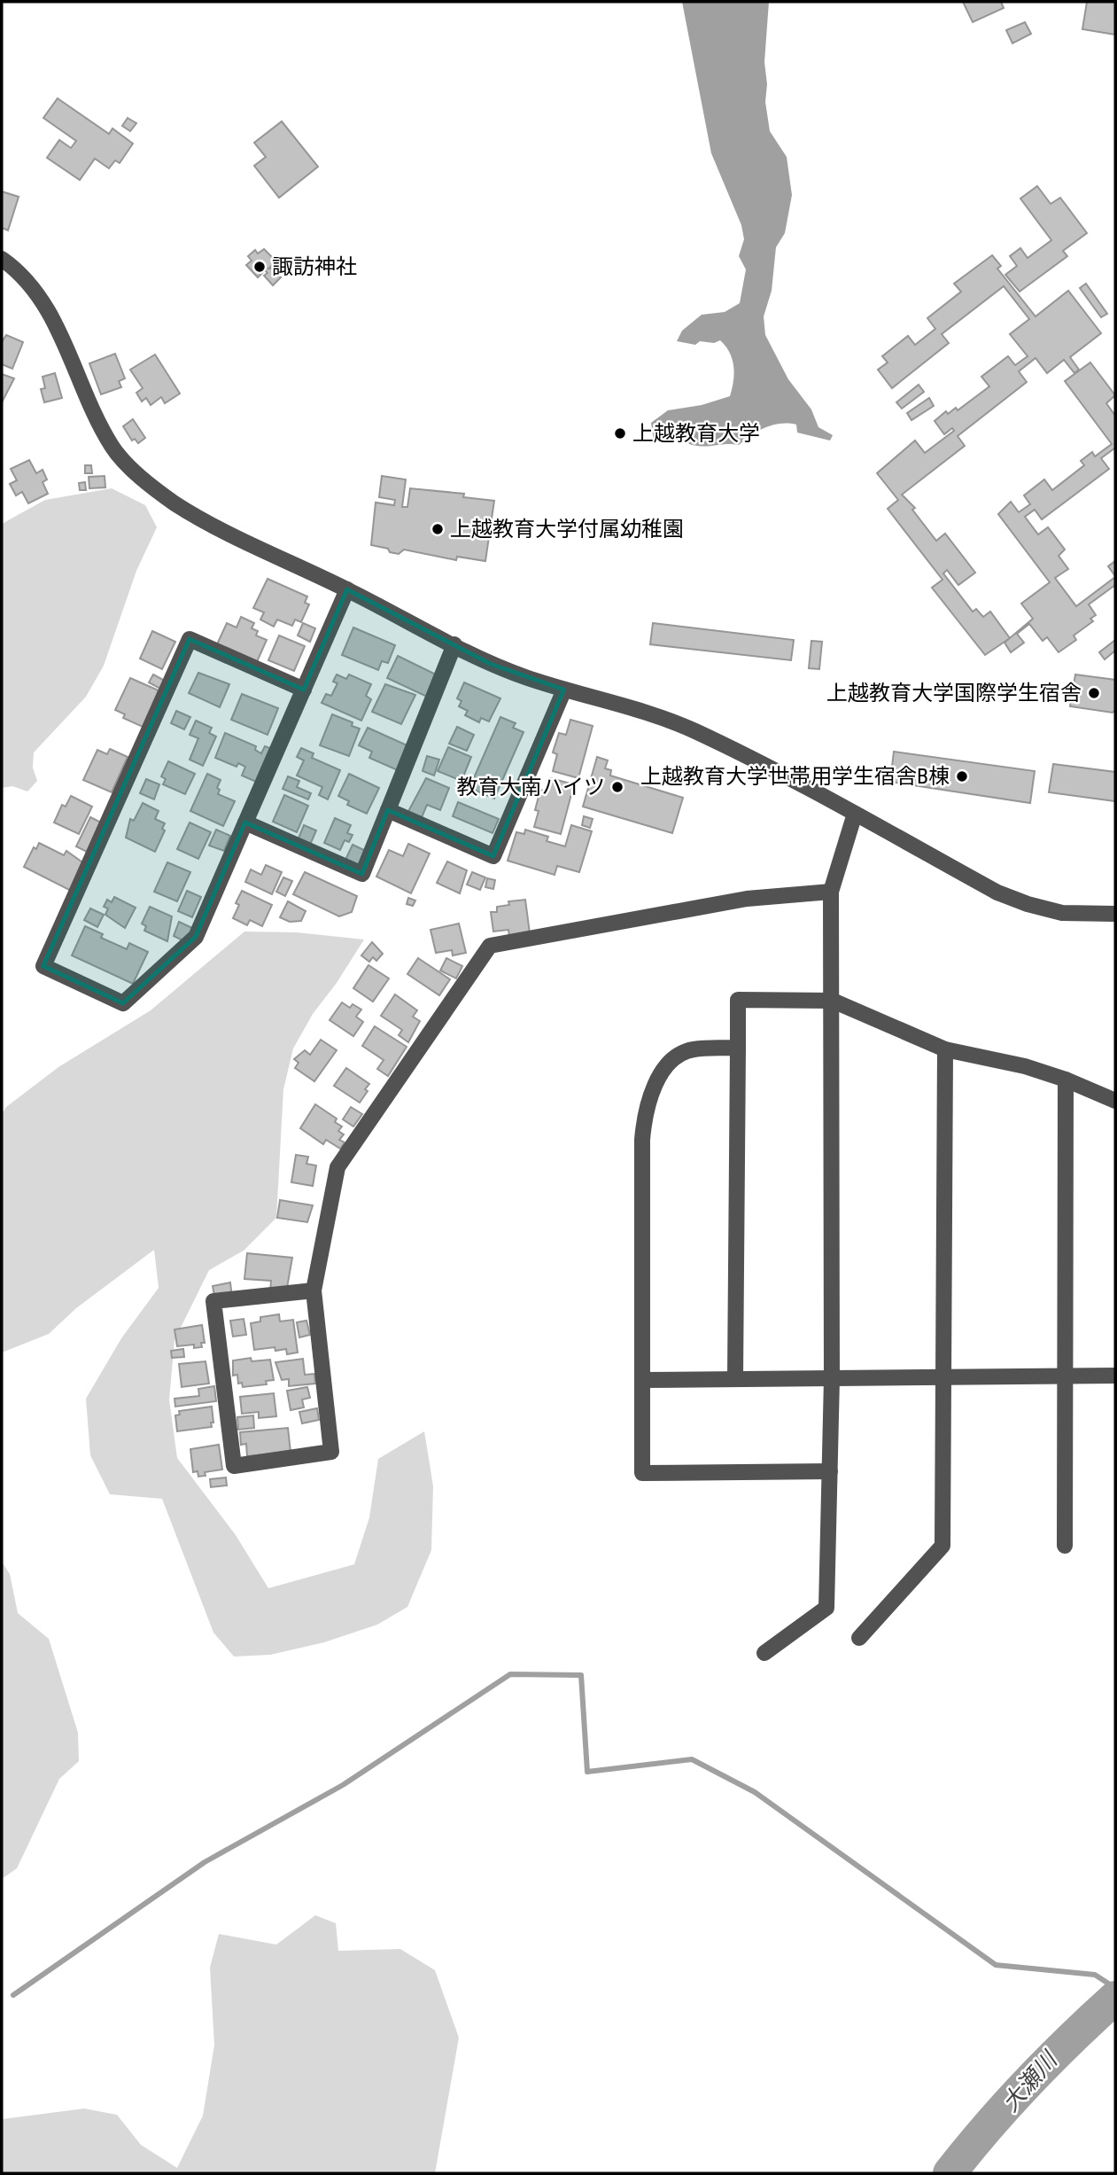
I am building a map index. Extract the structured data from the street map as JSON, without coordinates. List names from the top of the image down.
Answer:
{
  "water": ["大瀬川"],
  "places": [
    "諏訪神社",
    "上越教育大学",
    "上越教育大学付属幼稚園",
    "上越教育大学国際学生宿舎",
    "上越教育大学世帯用学生宿舎B棟",
    "教育大南ハイツ"
  ]
}
